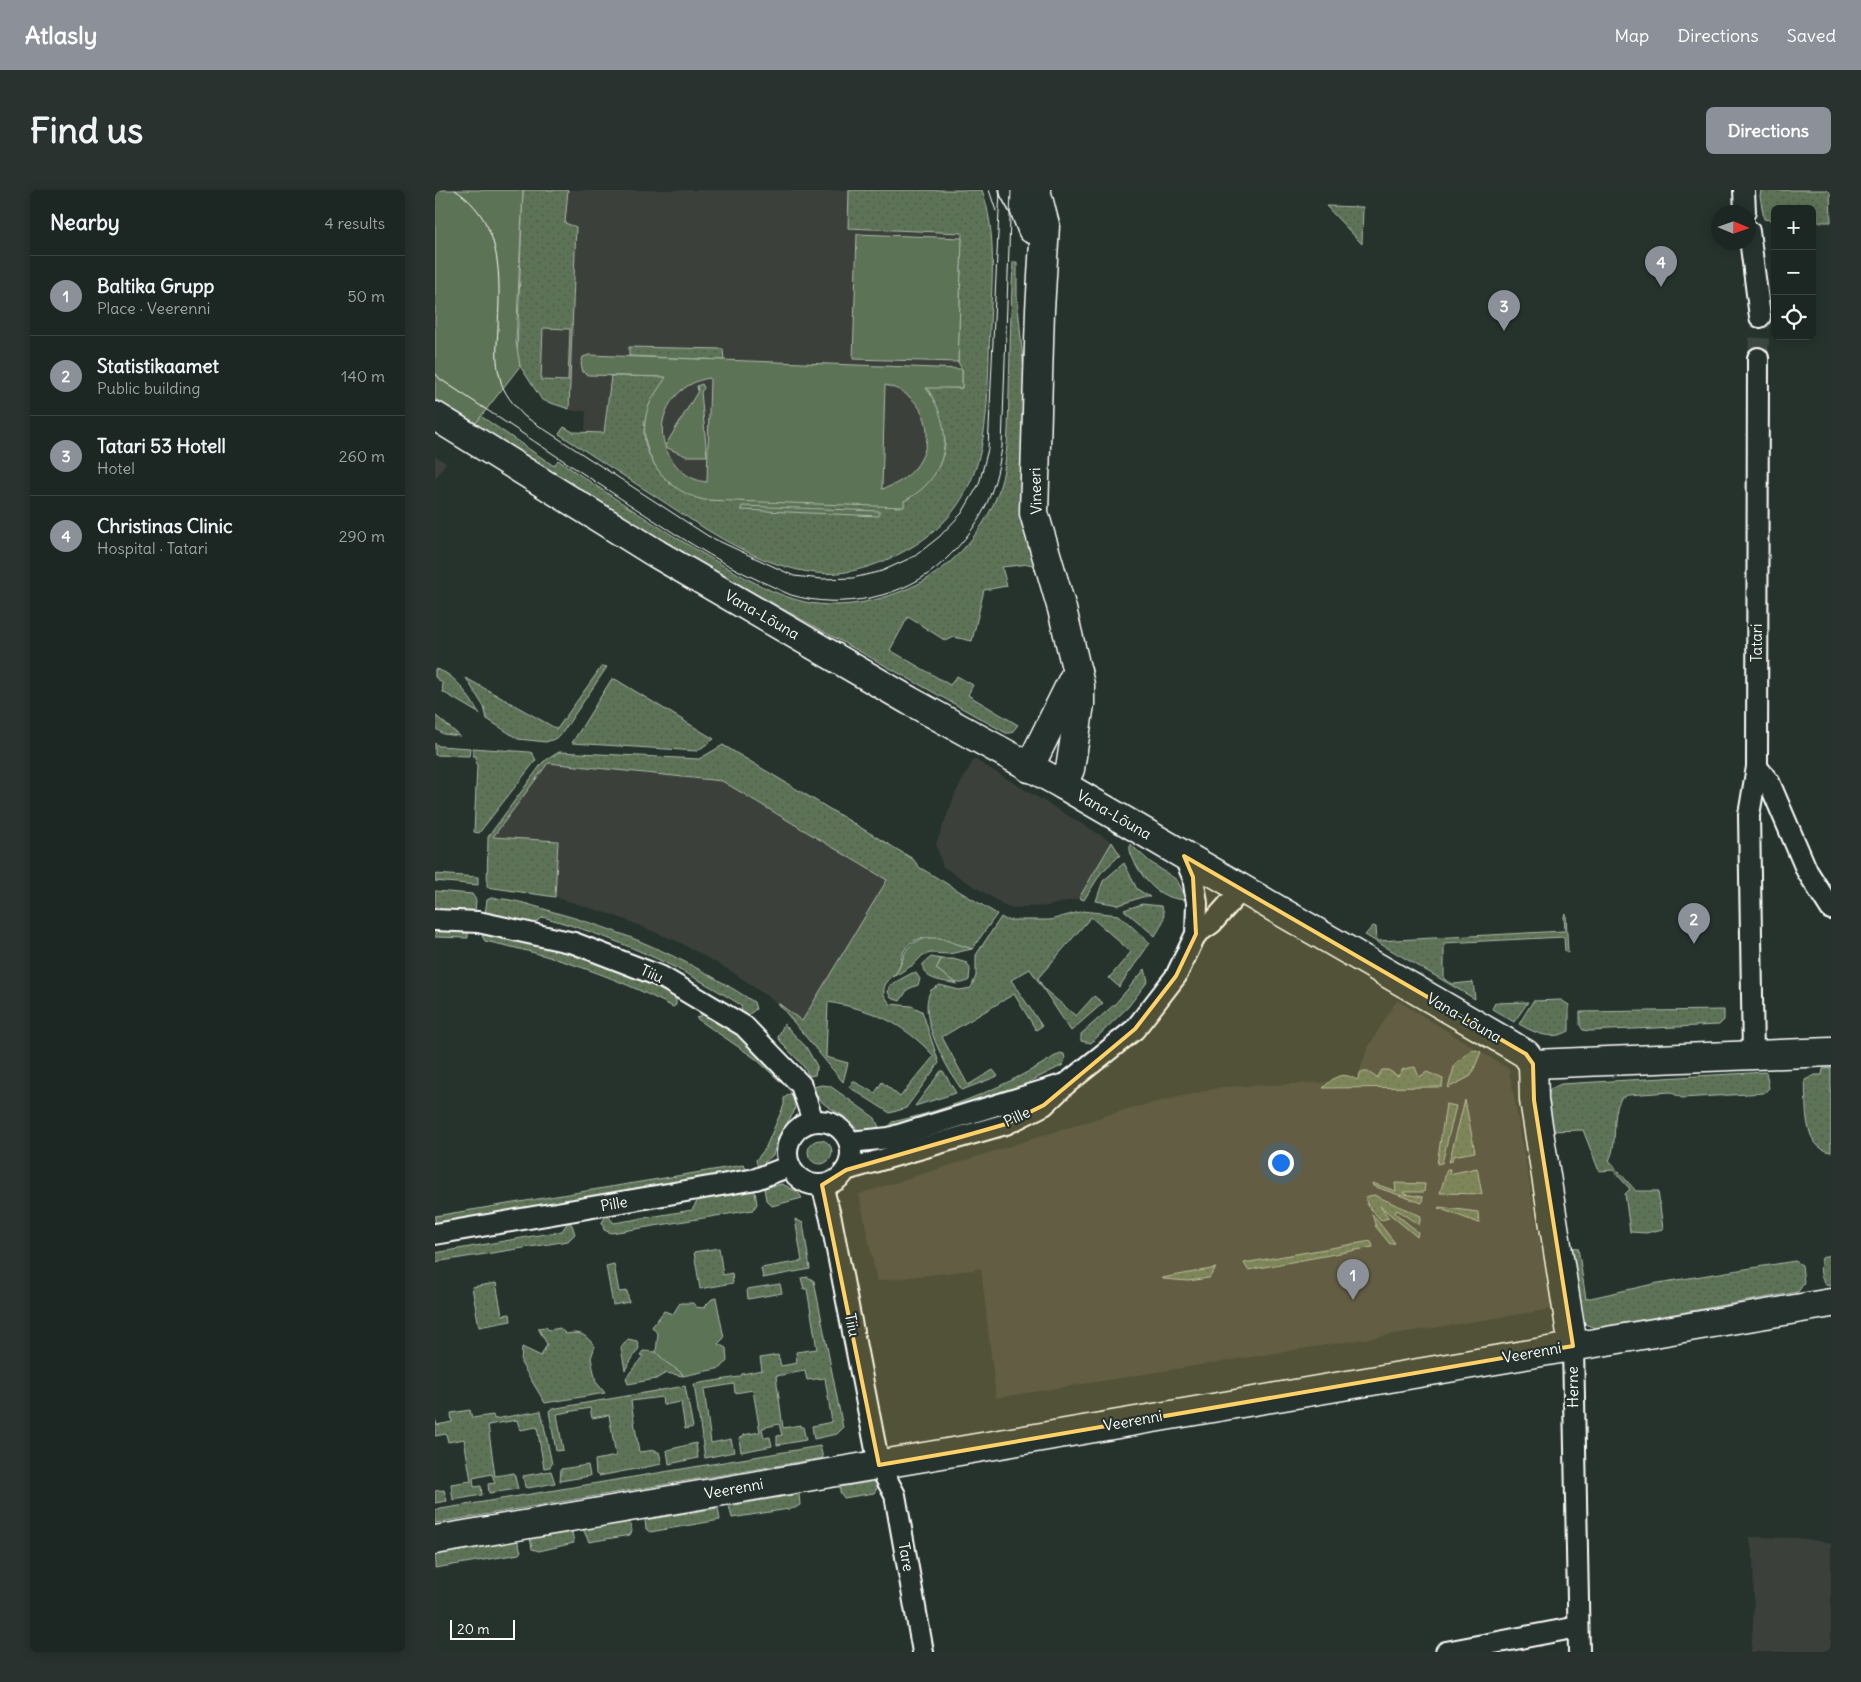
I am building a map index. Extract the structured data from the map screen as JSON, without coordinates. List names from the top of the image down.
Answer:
{
  "streets": {
    "street": [
      "Vineeri",
      "Vana-Lõuna",
      "Tatari",
      "Tiiu",
      "Pille",
      "Veerenni",
      "Herne",
      "Tare"
    ]
  },
  "crossings": [
    ["Vineeri", "Vana-Lõuna"],
    ["Vana-Lõuna", "Pille"],
    ["Vana-Lõuna", "Herne"],
    ["Tiiu", "Pille"],
    ["Tiiu", "Veerenni"],
    ["Tiiu", "Tare"],
    ["Veerenni", "Herne"],
    ["Veerenni", "Tare"]
  ],
  "scale_bar": "20 m",
  "north": "right",
  "page": {
    "header": "Atlasly",
    "nav": ["Map", "Directions", "Saved"],
    "buttons": "Directions",
    "title": "Find us",
    "heading": ["Nearby", "4 results"],
    "map_buttons": ["+", "−"],
    "pins": [
      "4",
      "3",
      "2",
      "1"
    ],
    "list": [
      {
        "mark": "1",
        "name": "Baltika Grupp",
        "note": "Place · Veerenni",
        "value": "50 m"
      },
      {
        "mark": "2",
        "name": "Statistikaamet",
        "note": "Public building",
        "value": "140 m"
      },
      {
        "mark": "3",
        "name": "Tatari 53 Hotell",
        "note": "Hotel",
        "value": "260 m"
      },
      {
        "mark": "4",
        "name": "Christinas Clinic",
        "note": "Hospital · Tatari",
        "value": "290 m"
      }
    ],
    "scale": "20 m"
  }
}
